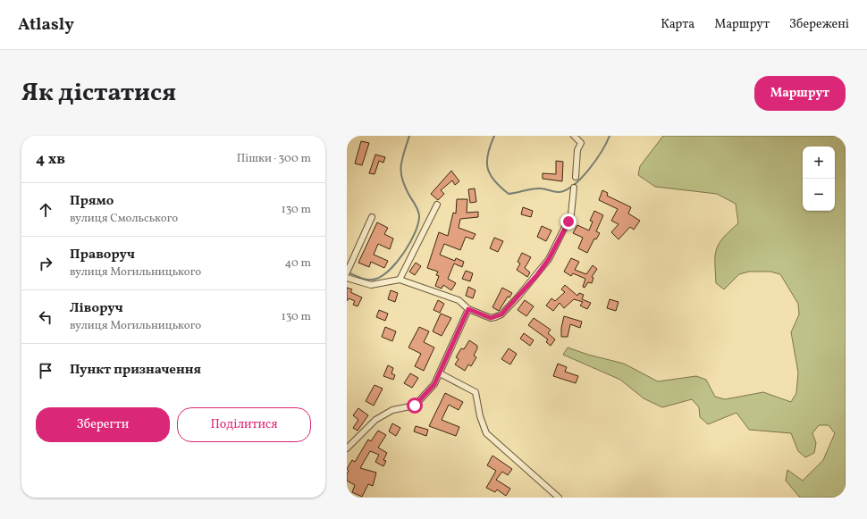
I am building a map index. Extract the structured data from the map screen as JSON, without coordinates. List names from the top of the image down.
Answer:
{
  "page": {
    "header": "Atlasly",
    "nav": ["Карта", "Маршрут", "Збережені"],
    "title": "Як дістатися",
    "buttons": [
      "Маршрут",
      ["Зберегти", "Поділитися"]
    ],
    "heading": ["4 хв", "Пішки · 300 m"],
    "map_buttons": ["+", "−"],
    "list": [
      ["Прямо", "вулиця Смольського", "130 m"],
      ["Праворуч", "вулиця Могильницького", "40 m"],
      ["Ліворуч", "вулиця Могильницького", "130 m"],
      "Пункт призначення"
    ]
  }
}
